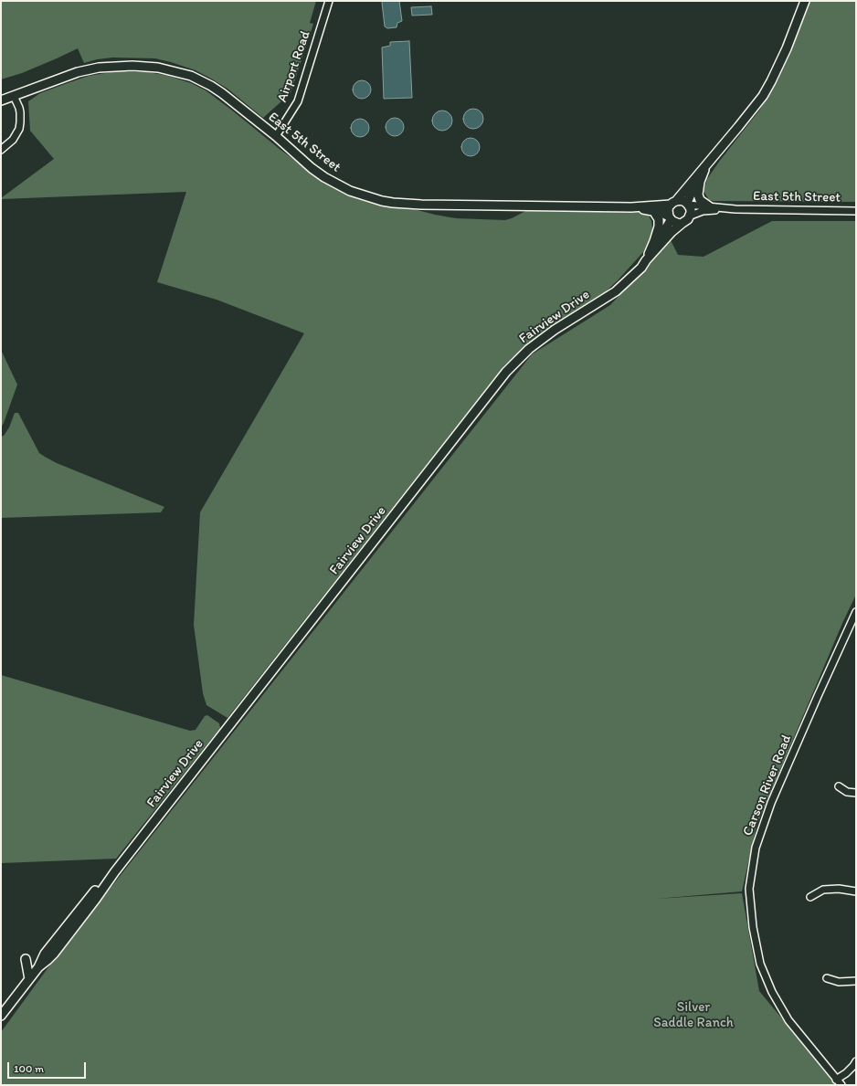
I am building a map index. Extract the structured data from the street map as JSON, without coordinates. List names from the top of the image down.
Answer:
{
  "streets": {
    "main road": ["East 5th Street", "Fairview Drive"],
    "street": ["Airport Road", "Carson River Road"]
  },
  "crossings": [
    ["Airport Road", "East 5th Street"],
    ["East 5th Street", "Fairview Drive"]
  ],
  "parks": ["Silver Saddle Ranch"],
  "scale_bar": "100 m"
}
